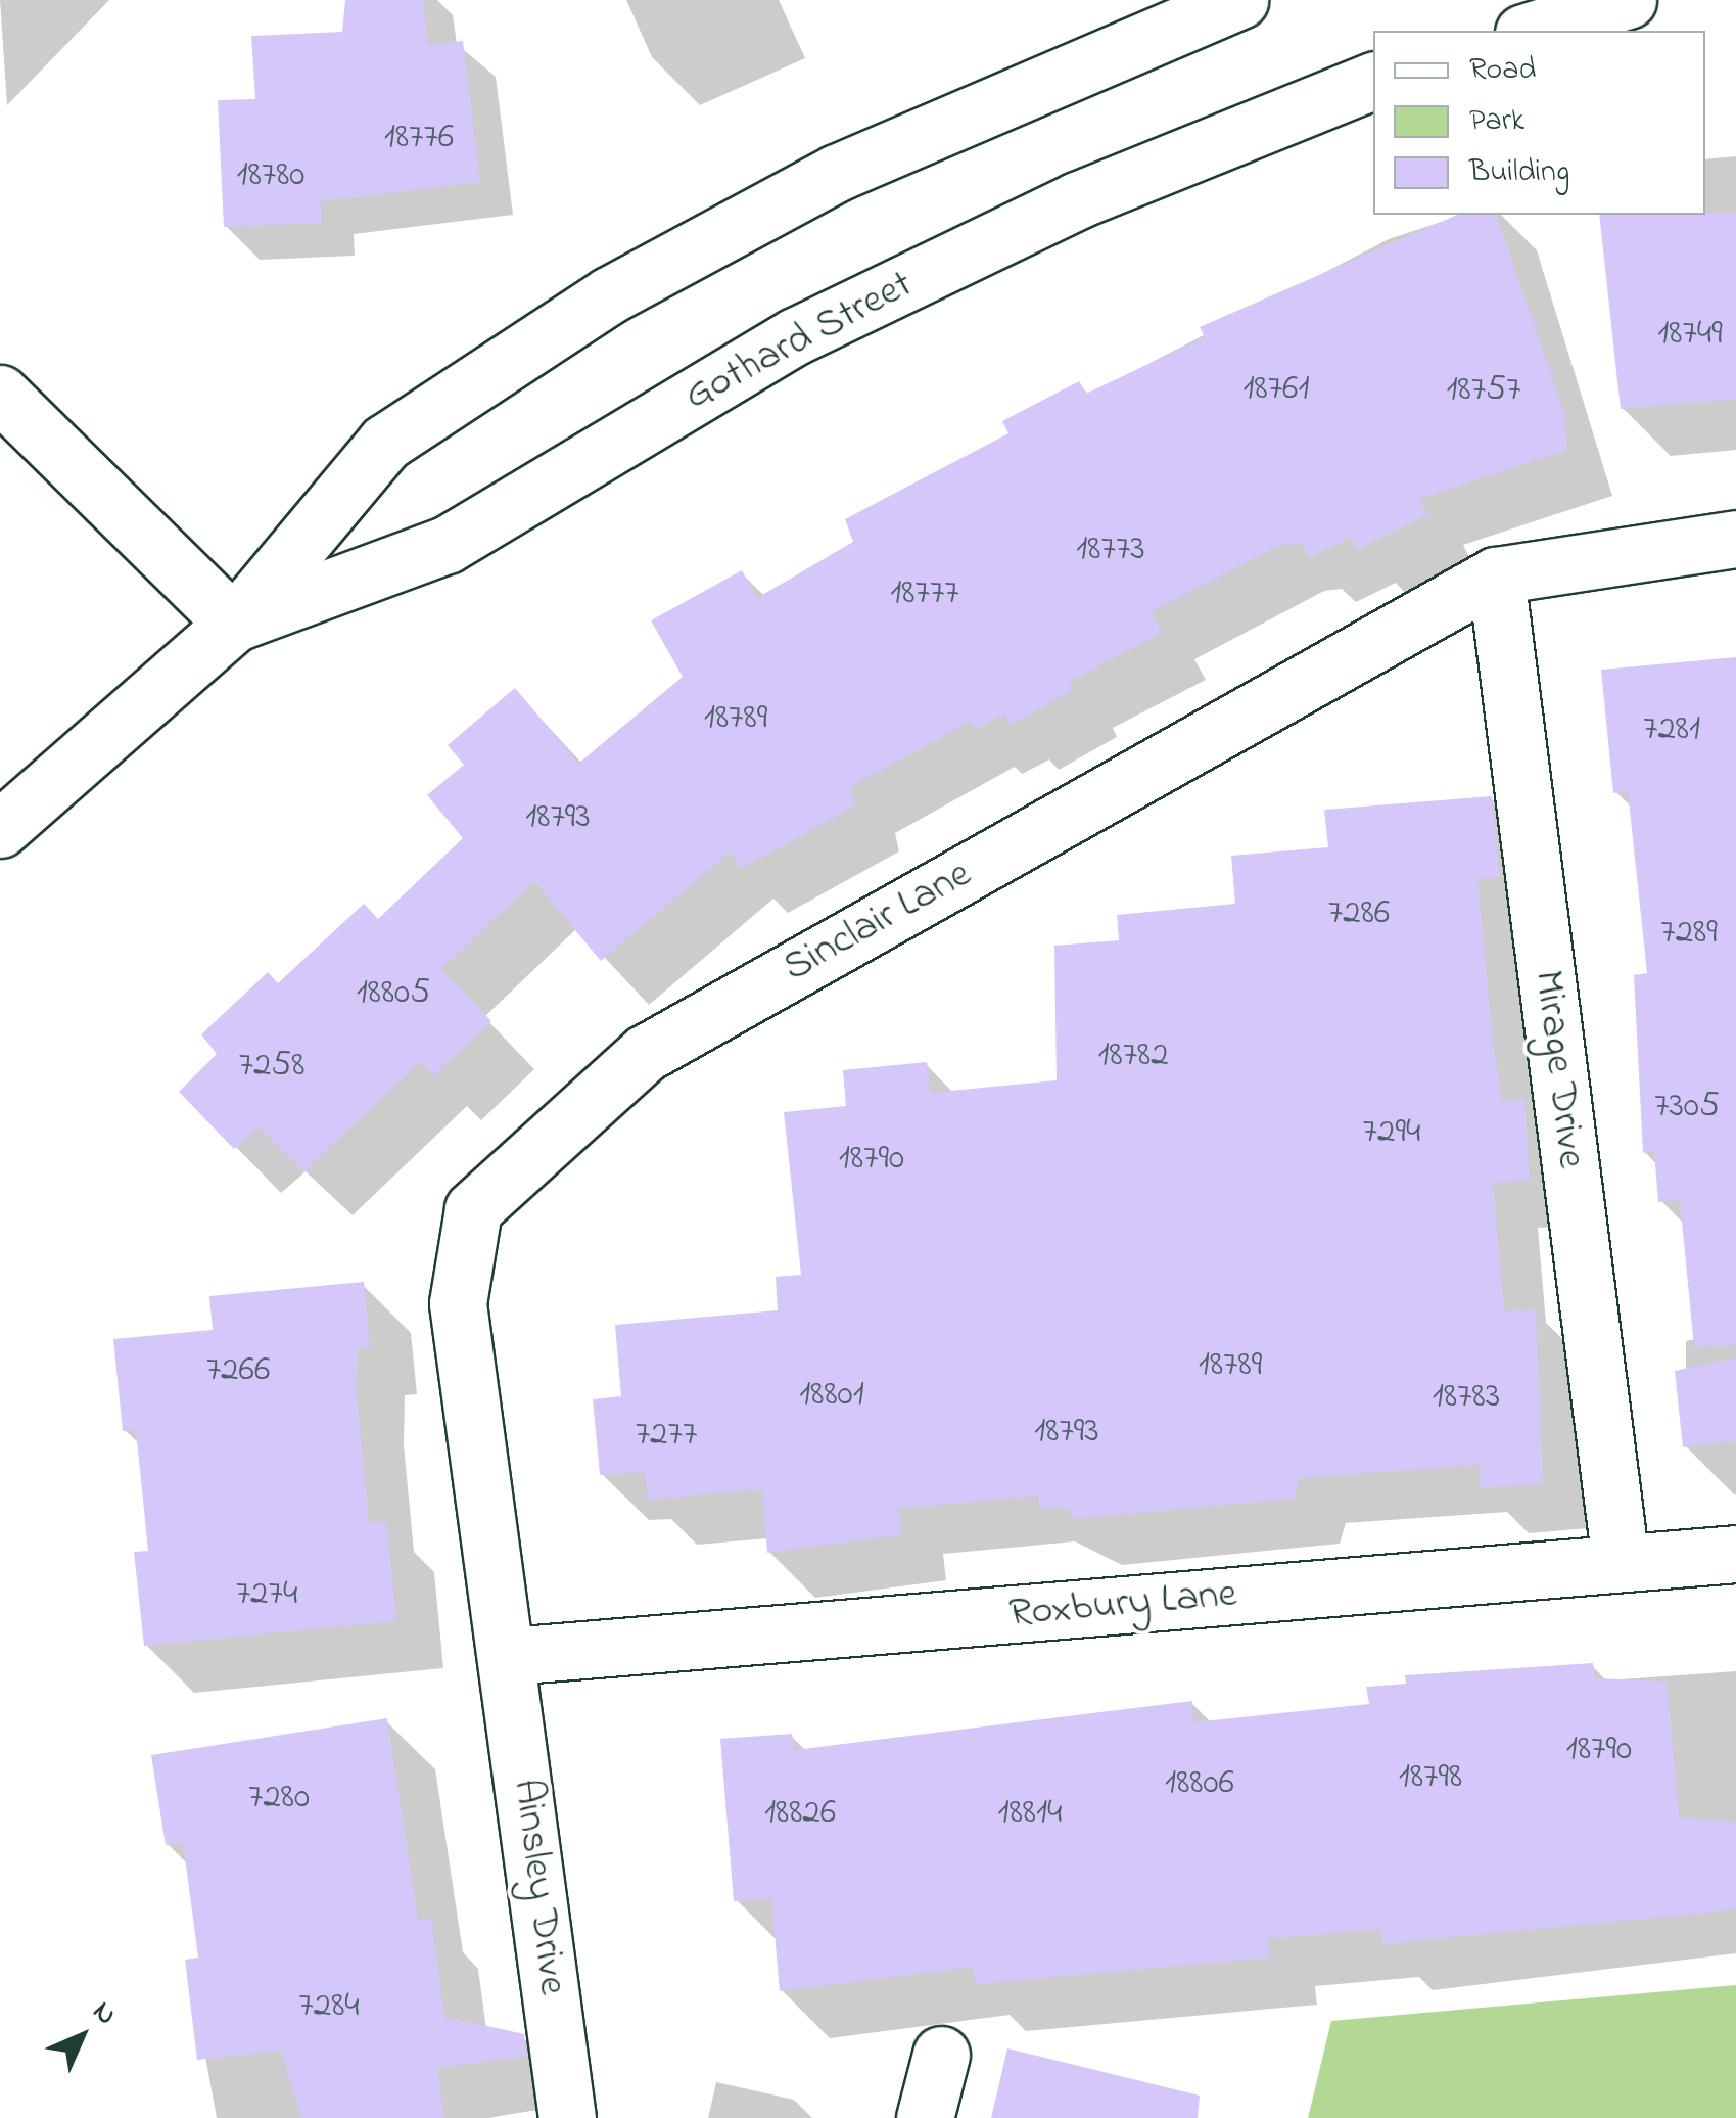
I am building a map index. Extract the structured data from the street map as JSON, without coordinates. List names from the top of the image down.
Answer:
{
  "streets": {
    "street": [
      "Gothard Street",
      "Sinclair Lane",
      "Mirage Drive",
      "Roxbury Lane",
      "Ainsley Drive"
    ]
  },
  "crossings": [
    ["Sinclair Lane", "Mirage Drive"],
    ["Sinclair Lane", "Roxbury Lane"],
    ["Sinclair Lane", "Ainsley Drive"],
    ["Mirage Drive", "Roxbury Lane"],
    ["Roxbury Lane", "Ainsley Drive"]
  ],
  "house_numbers": [
    "18776",
    "18780",
    "18749",
    "18761",
    "18757",
    "18773",
    "18777",
    "18789",
    "7281",
    "18793",
    "7286",
    "7289",
    "18805",
    "18782",
    "7258",
    "7305",
    "7294",
    "18790",
    "18789",
    "7266",
    "18801",
    "18783",
    "18793",
    "7277",
    "7274",
    "18790",
    "18798",
    "18806",
    "7280",
    "18826",
    "18814",
    "7284"
  ],
  "legend": ["Road", "Park", "Building"],
  "north": "top right"
}
